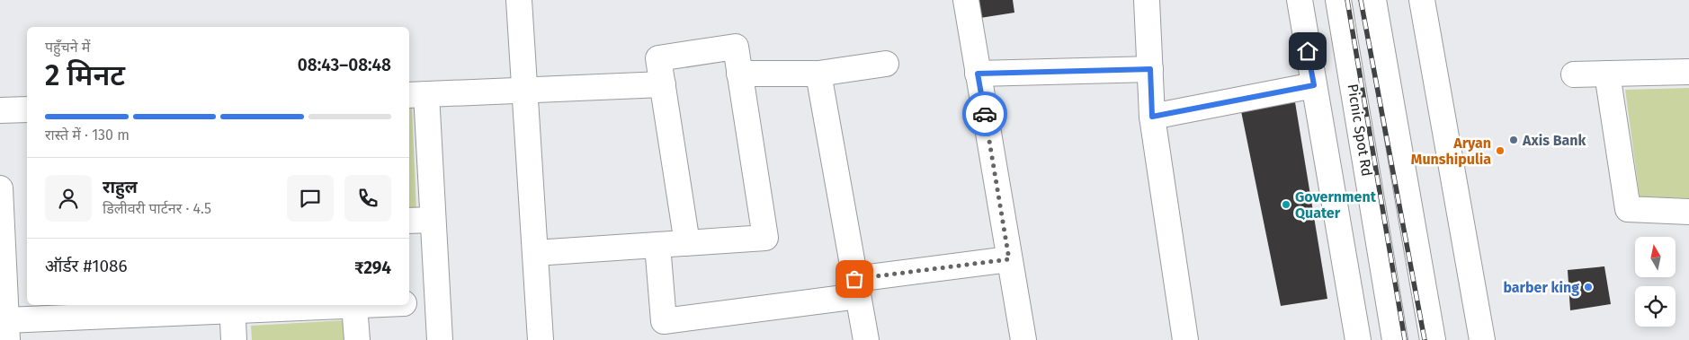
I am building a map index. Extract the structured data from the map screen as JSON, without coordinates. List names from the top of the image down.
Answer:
{
  "streets": {
    "street": ["Picnic Spot Rd"]
  },
  "places": [
    "Axis Bank",
    "Aryan Munshipulia",
    "Government Quater",
    "barber king"
  ],
  "north": "top",
  "page": {
    "heading": ["2 मिनट", "पहुँचने में", "08:43–08:48"],
    "panel": [
      "राहुल",
      "डिलीवरी पार्टनर · 4.5",
      "ऑर्डर #1086",
      "₹294"
    ],
    "bar": "रास्ते में · 130 m"
  }
}
